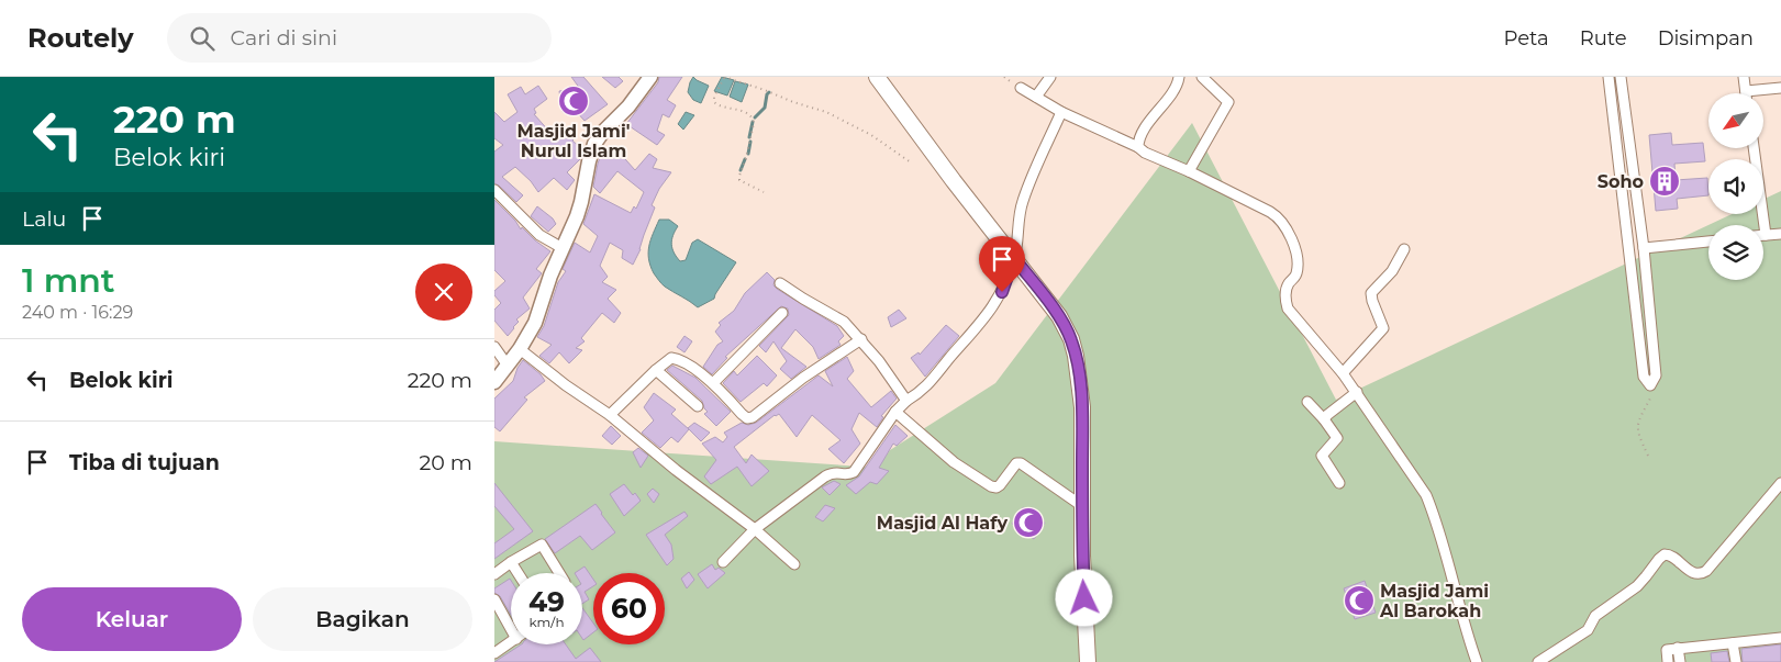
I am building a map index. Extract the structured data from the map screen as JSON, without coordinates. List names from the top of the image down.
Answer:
{
  "places": {
    "mosque": ["Masjid Jami' Nurul Islam", "Masjid Al Hafy", "Masjid Jami Al Barokah"],
    "building": ["Soho"]
  },
  "north": "bottom left",
  "page": {
    "header": "Routely",
    "search": "Cari di sini",
    "nav": ["Peta", "Rute", "Disimpan"],
    "turn": ["220 m", "Belok kiri"],
    "then": "Lalu",
    "heading": ["1 mnt", "240 m · 16:29"],
    "list": [
      {
        "name": "Belok kiri",
        "value": "220 m"
      },
      {
        "name": "Tiba di tujuan",
        "value": "20 m"
      }
    ],
    "speed": "49 km/h",
    "limit": "60",
    "buttons": ["Keluar", "Bagikan"]
  }
}
